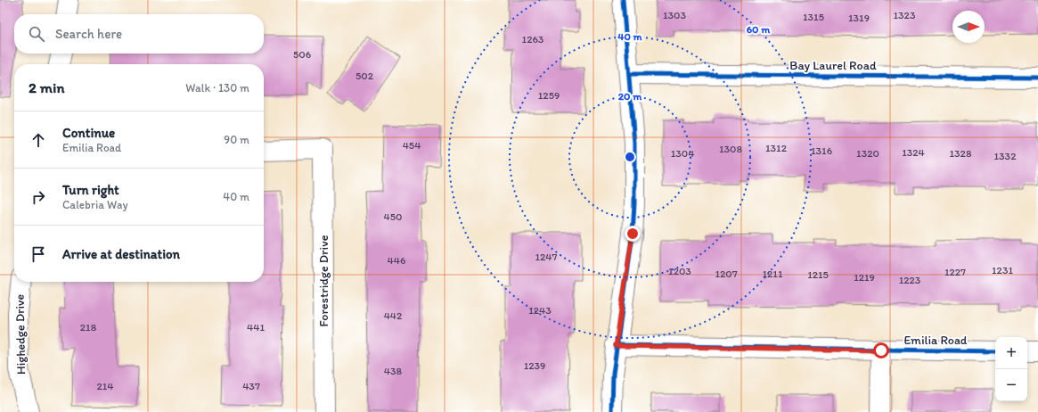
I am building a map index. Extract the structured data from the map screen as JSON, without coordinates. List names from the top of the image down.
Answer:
{
  "streets": {
    "street": [
      "Bay Laurel Road",
      "Forestridge Drive",
      "Highedge Drive",
      "Emilia Road"
    ]
  },
  "house_numbers": [
    "1303",
    "1323",
    "1315",
    "1319",
    "1263",
    "506",
    "502",
    "1259",
    "454",
    "1312",
    "1308",
    "1316",
    "1324",
    "1304",
    "1320",
    "1328",
    "1332",
    "450",
    "1247",
    "446",
    "1231",
    "1203",
    "1227",
    "1207",
    "1211",
    "1215",
    "1219",
    "1223",
    "1243",
    "442",
    "218",
    "441",
    "1239",
    "438",
    "214",
    "437"
  ],
  "north": "right",
  "page": {
    "search": "Search here",
    "heading": ["2 min", "Walk · 130 m"],
    "list": [
      ["Continue", "Emilia Road", "90 m"],
      ["Turn right", "Calebria Way", "40 m"],
      "Arrive at destination"
    ],
    "map_buttons": ["+", "−"]
  },
  "rings": ["60 m", "40 m", "20 m"]
}
